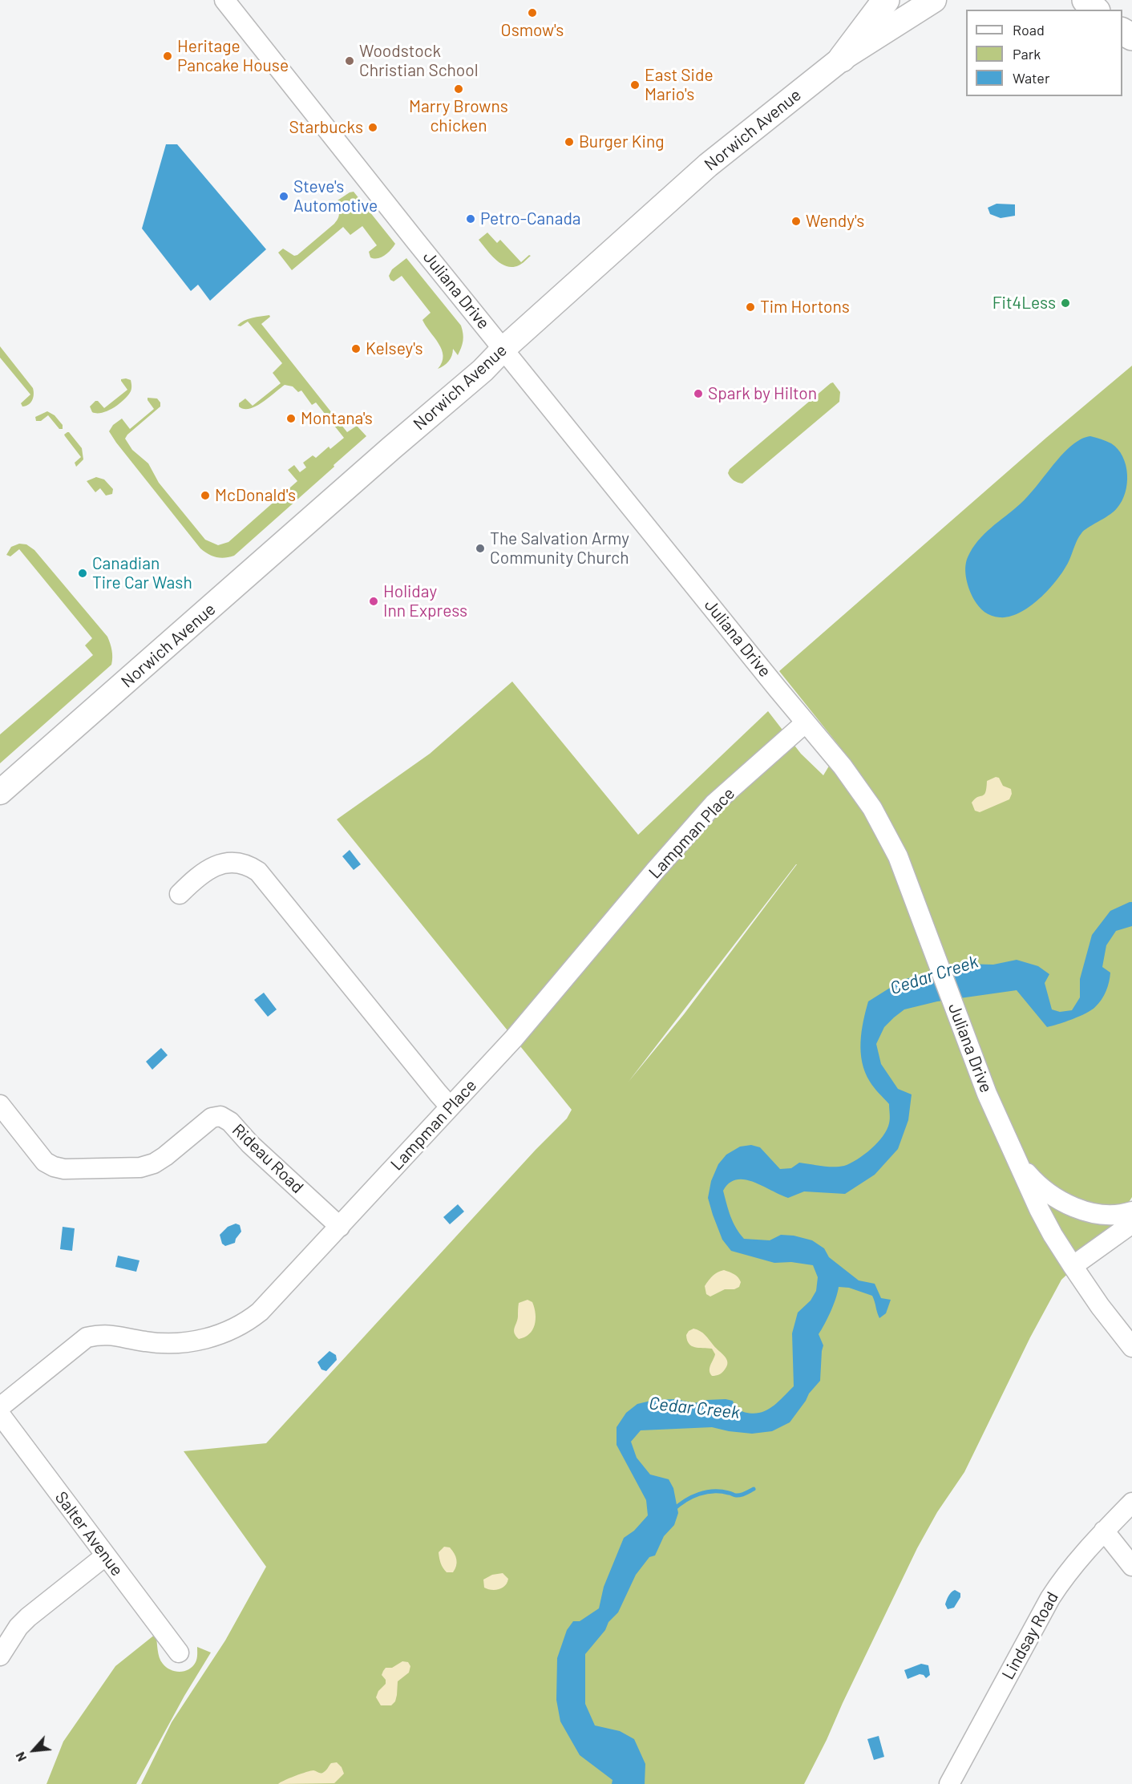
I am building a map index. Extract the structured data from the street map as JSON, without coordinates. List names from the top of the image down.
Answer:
{
  "streets": {
    "main road": ["Norwich Avenue"],
    "street": [
      "Juliana Drive",
      "Lampman Place",
      "Rideau Road",
      "Salter Avenue",
      "Lindsay Road"
    ]
  },
  "crossings": [
    ["Norwich Avenue", "Juliana Drive"],
    ["Juliana Drive", "Lampman Place"],
    ["Lampman Place", "Rideau Road"]
  ],
  "water": ["Cedar Creek"],
  "places": [
    "Osmow's",
    "Heritage Pancake House",
    "Woodstock Christian School",
    "East Side Mario's",
    "Marry Browns chicken",
    "Starbucks",
    "Burger King",
    "Steve's Automotive",
    "Petro-Canada",
    "Wendy's",
    "Fit4Less",
    "Tim Hortons",
    "Kelsey's",
    "Spark by Hilton",
    "Montana's",
    "McDonald's",
    "The Salvation Army Community Church",
    "Canadian Tire Car Wash",
    "Holiday Inn Express"
  ],
  "legend": ["Road", "Park", "Water"],
  "north": "bottom left"
}
